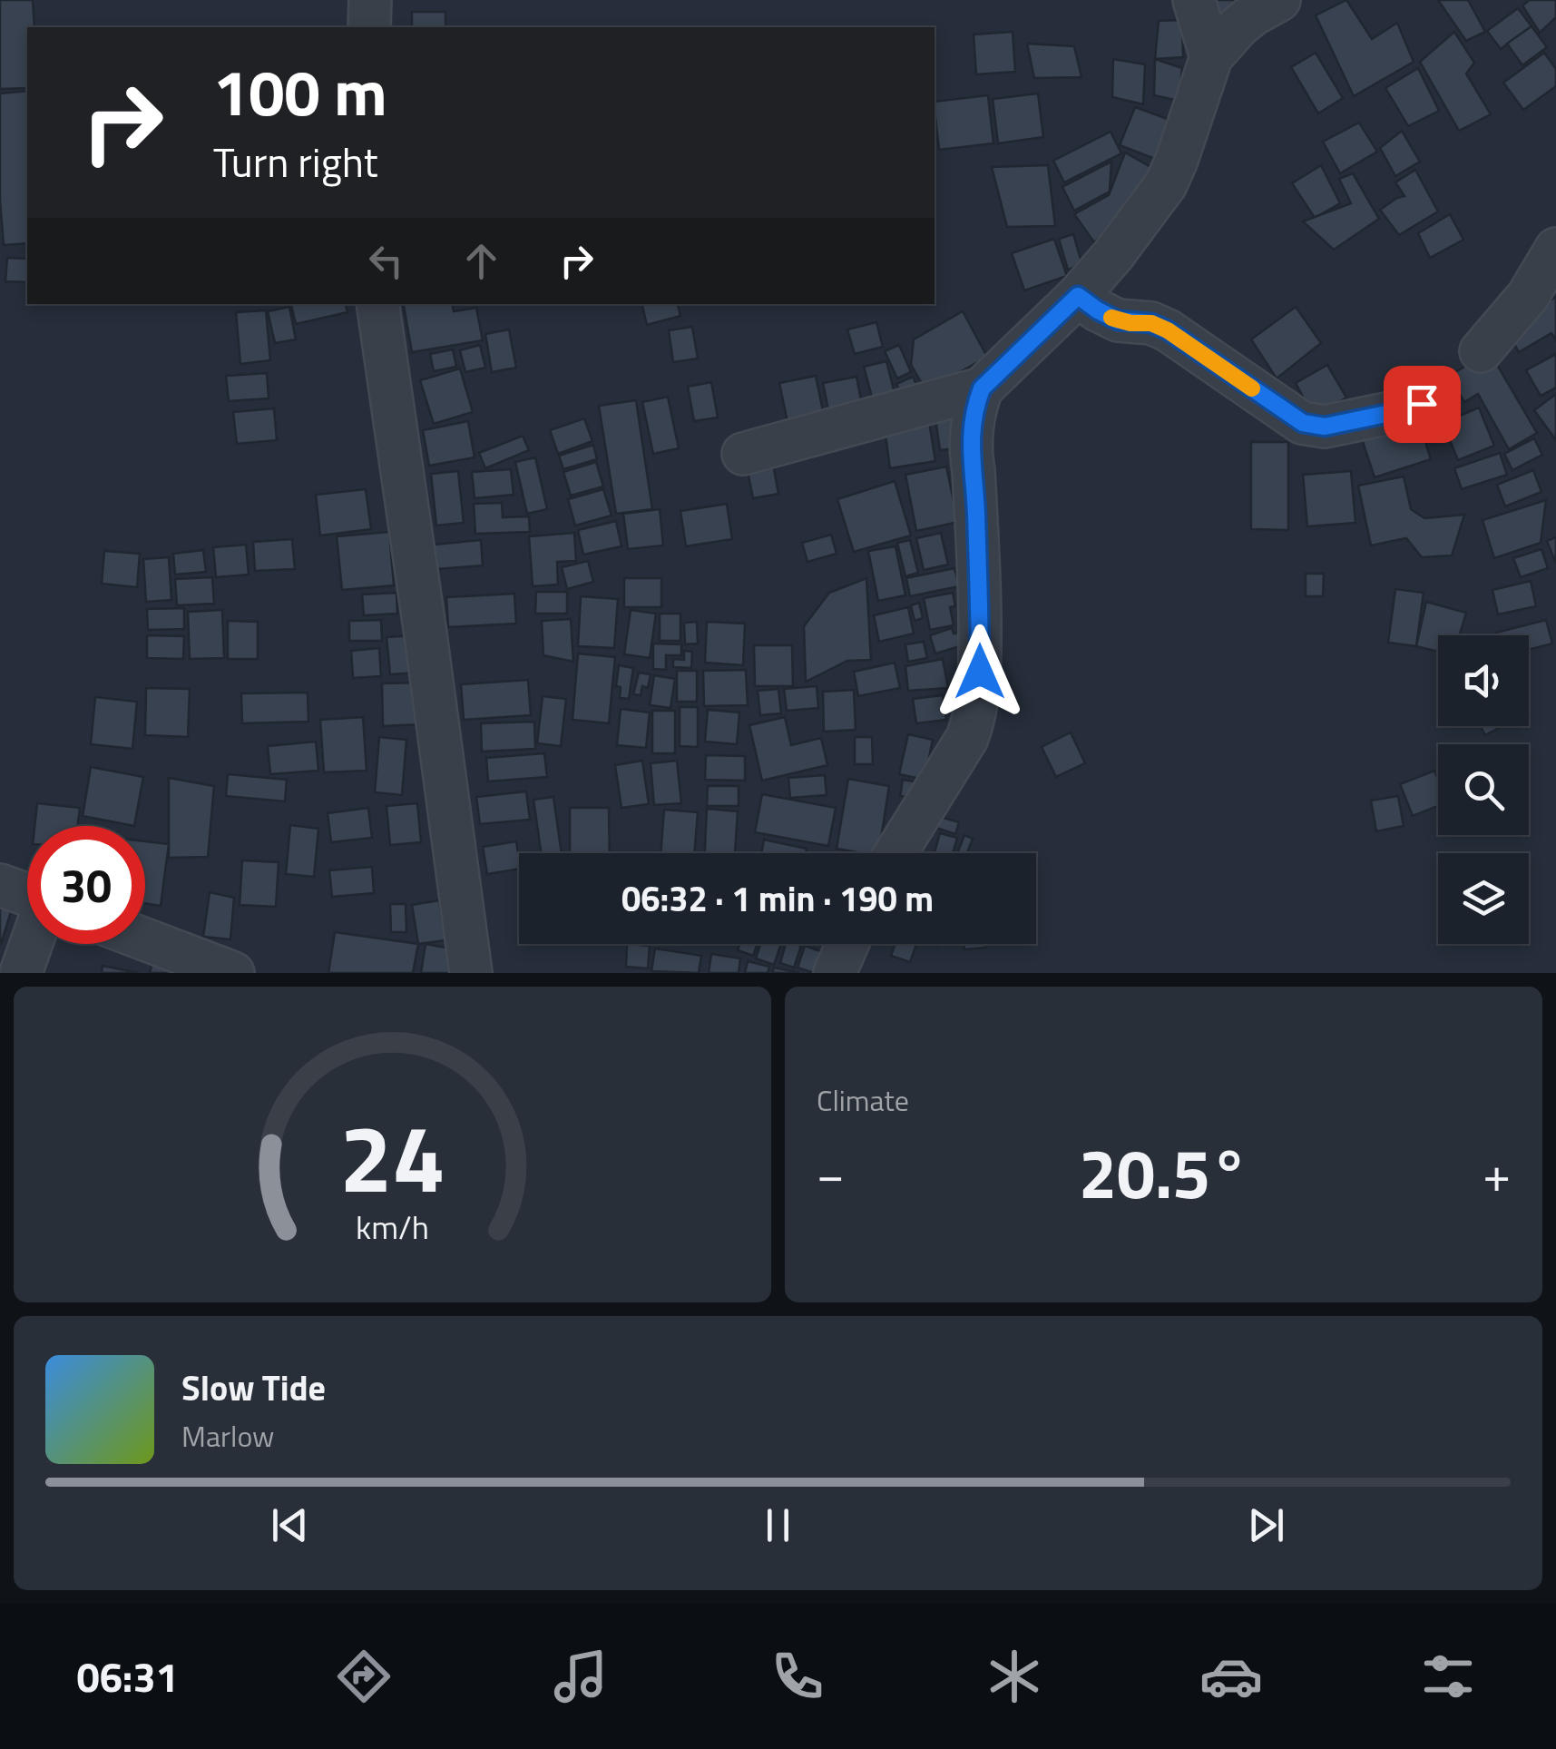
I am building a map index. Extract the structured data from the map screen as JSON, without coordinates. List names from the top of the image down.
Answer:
{
  "page": {
    "turn": ["100 m", "Turn right"],
    "limit": "30",
    "trip": "06:32 · 1 min · 190 m",
    "tile": "Climate",
    "heat": ["−", "20.5°", "+"],
    "song": ["Slow Tide", "Marlow"],
    "tabs": "06:31",
    "gauge": ["24", "km/h"]
  }
}
